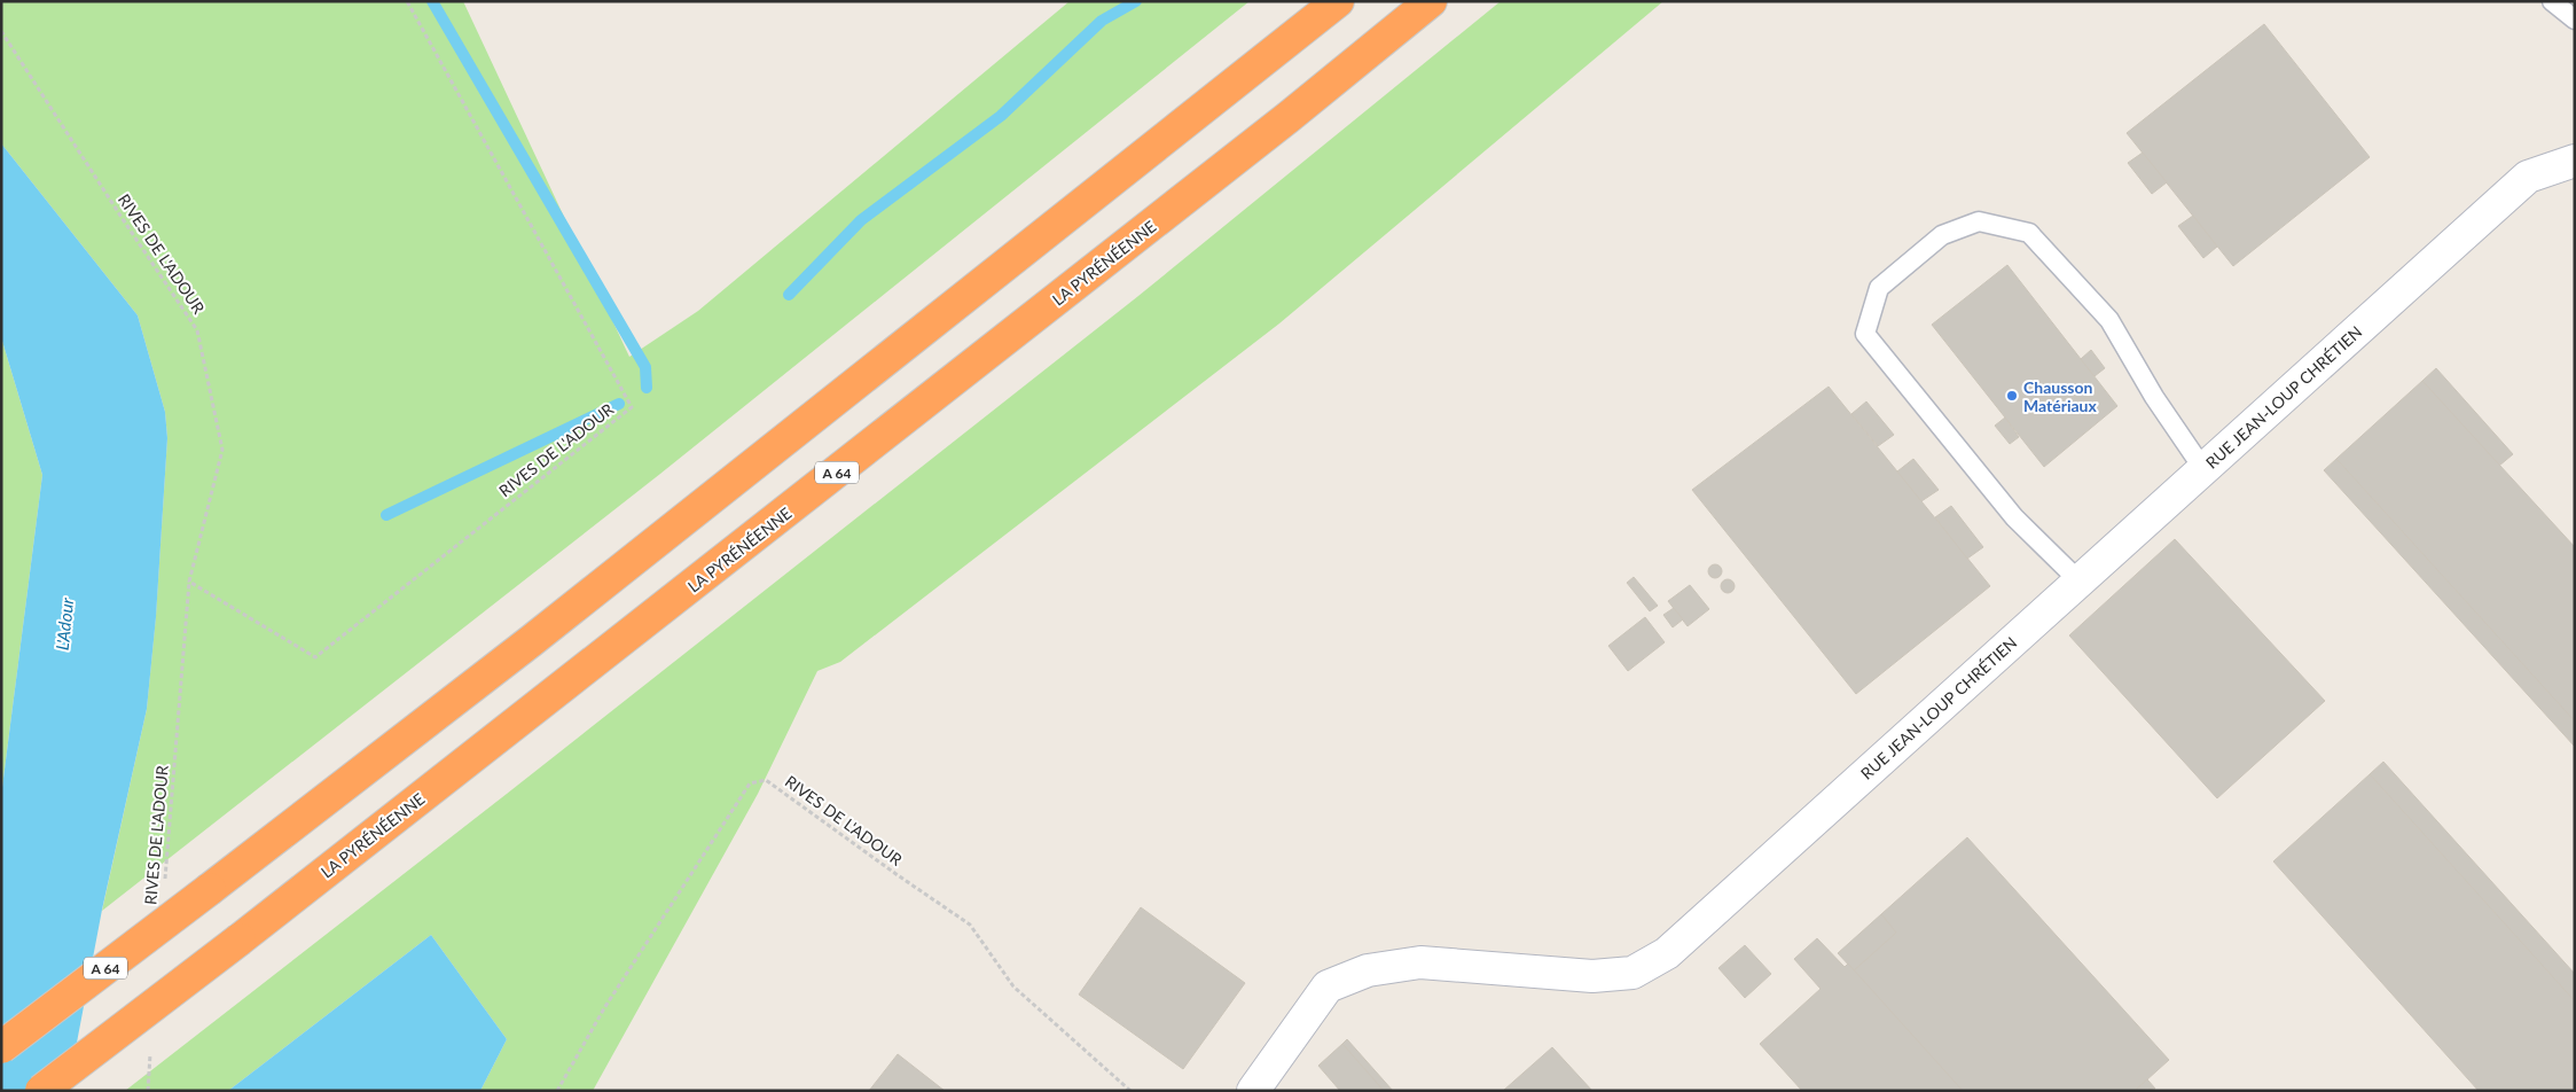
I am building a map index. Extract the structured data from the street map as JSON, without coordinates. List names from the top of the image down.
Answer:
{
  "streets": {
    "highway": ["LA PYRÉNÉENNE", "A 64"],
    "street": ["RUE JEAN-LOUP CHRÉTIEN"],
    "path": ["RIVES DE L'ADOUR"]
  },
  "water": ["L'Adour"],
  "places": ["Chausson Matériaux"]
}
